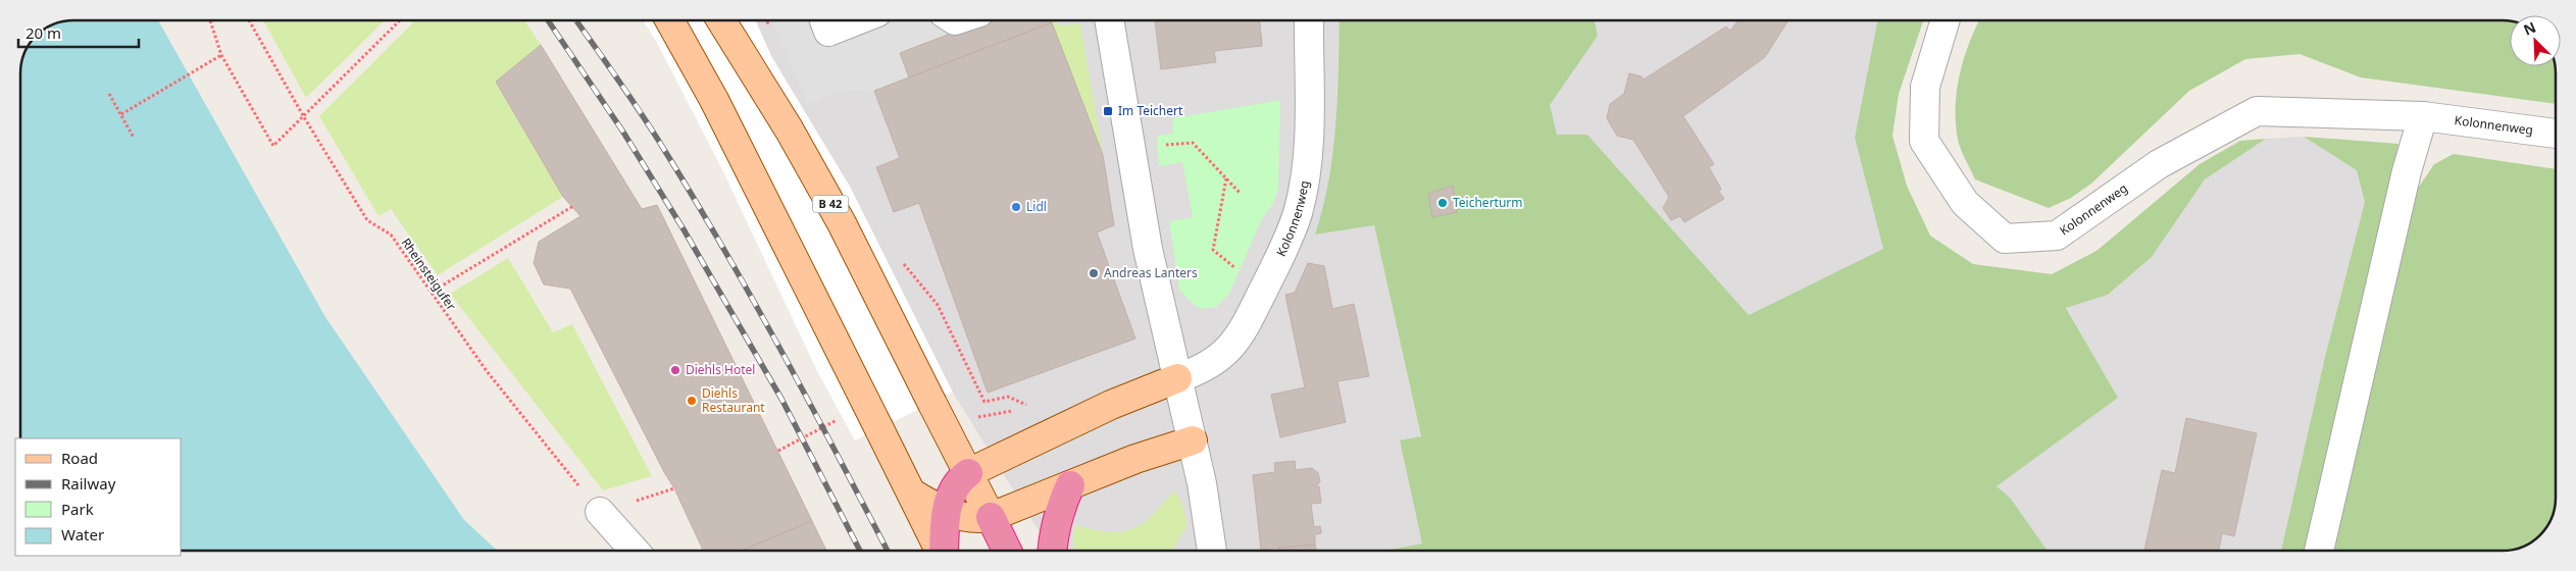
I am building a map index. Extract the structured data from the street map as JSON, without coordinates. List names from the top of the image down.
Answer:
{
  "streets": {
    "highway": ["B 42"],
    "street": ["Kolonnenweg"],
    "path": ["Rheinsteigufer"]
  },
  "places": {
    "transit": ["Im Teichert"],
    "other": [
      "Teicherturm",
      "Lidl",
      "Andreas Lanters",
      "Diehls Hotel",
      "Diehls Restaurant"
    ]
  },
  "legend": [
    "Road",
    "Railway",
    "Park",
    "Water"
  ],
  "scale_bar": "20 m",
  "north": "top left"
}
